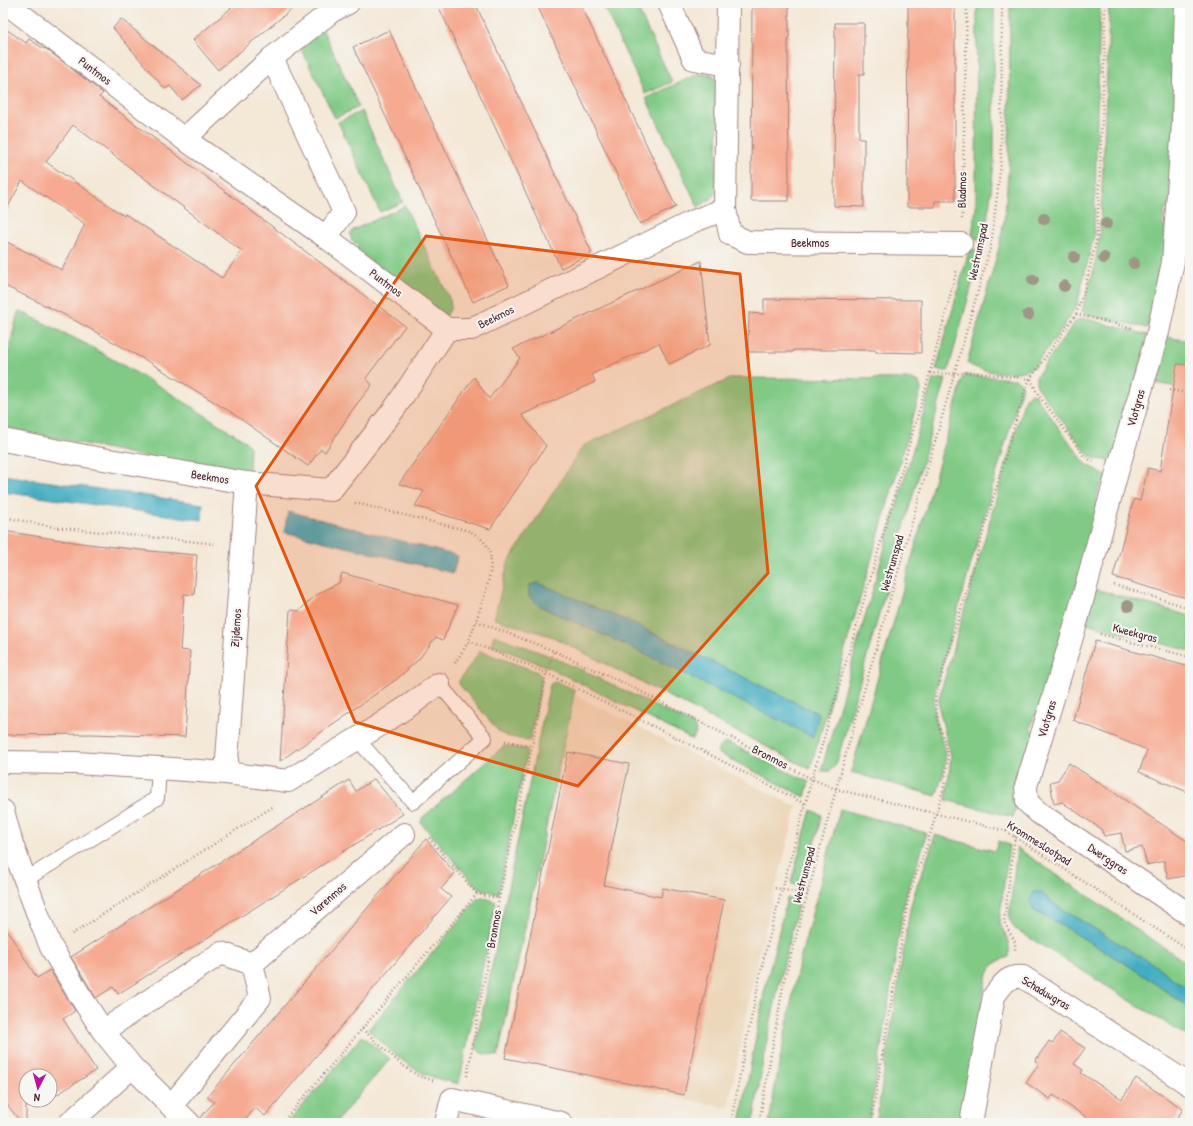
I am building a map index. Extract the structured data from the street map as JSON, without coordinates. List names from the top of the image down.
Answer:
{
  "streets": {
    "street": [
      "Puntmos",
      "Beekmos",
      "Vlotgras",
      "Zijdemos",
      "Dwerggras",
      "Varenmos",
      "Schaduwgras"
    ],
    "path": [
      "Bladmos",
      "Westrumspad",
      "Kweekgras",
      "Bronmos",
      "Krommeslootpad"
    ]
  },
  "crossings": [
    ["Puntmos", "Beekmos"],
    ["Bladmos", "Beekmos"],
    ["Bladmos", "Bronmos"],
    ["Beekmos", "Zijdemos"],
    ["Westrumspad", "Bronmos"],
    ["Westrumspad", "Krommeslootpad"],
    ["Vlotgras", "Kweekgras"],
    ["Vlotgras", "Dwerggras"],
    ["Bronmos", "Krommeslootpad"]
  ],
  "north": "bottom"
}
